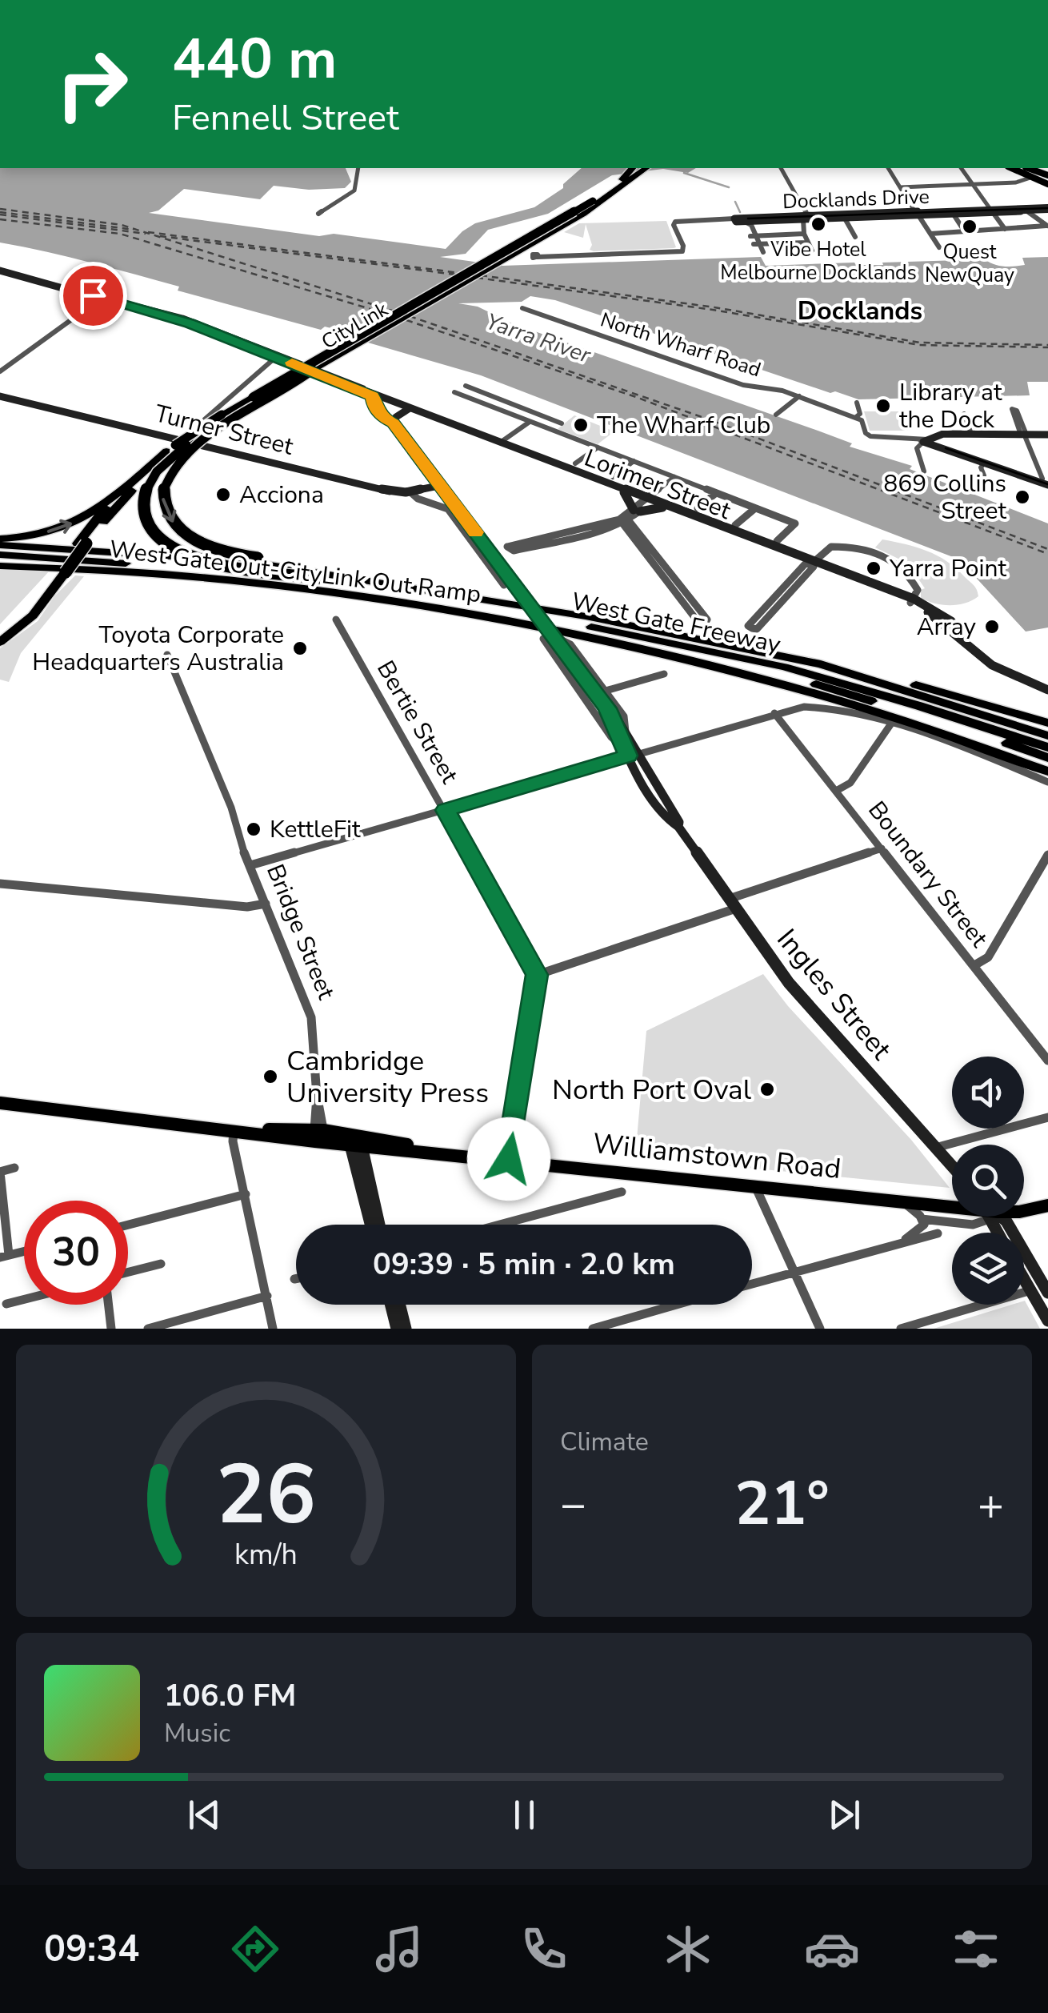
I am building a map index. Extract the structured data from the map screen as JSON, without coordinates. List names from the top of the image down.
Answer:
{
  "streets": {
    "highway": ["CityLink", "West Gate Out-CityLink Out Ramp", "West Gate Freeway"],
    "main road": ["Williamstown Road"],
    "street": [
      "Docklands Drive",
      "North Wharf Road",
      "Turner Street",
      "Lorimer Street",
      "Bertie Street",
      "Boundary Street",
      "Bridge Street",
      "Ingles Street"
    ]
  },
  "crossings": [
    ["Turner Street", "Ingles Street"],
    ["Lorimer Street", "Ingles Street"],
    ["Bridge Street", "Williamstown Road"]
  ],
  "districts": ["Docklands"],
  "water": ["Yarra River"],
  "places": [
    "Vibe Hotel Melbourne Docklands",
    "Quest NewQuay",
    "Library at the Dock",
    "The Wharf Club",
    "Acciona",
    "869 Collins Street",
    "Yarra Point",
    "Array",
    "Toyota Corporate Headquarters Australia",
    "KettleFit",
    "Cambridge University Press",
    "North Port Oval"
  ],
  "page": {
    "turn": ["440 m", "Fennell Street"],
    "limit": "30",
    "trip": "09:39 · 5 min · 2.0 km",
    "tile": "Climate",
    "heat": ["−", "21°", "+"],
    "song": ["106.0 FM", "Music"],
    "tabs": "09:34",
    "gauge": ["26", "km/h"]
  }
}
